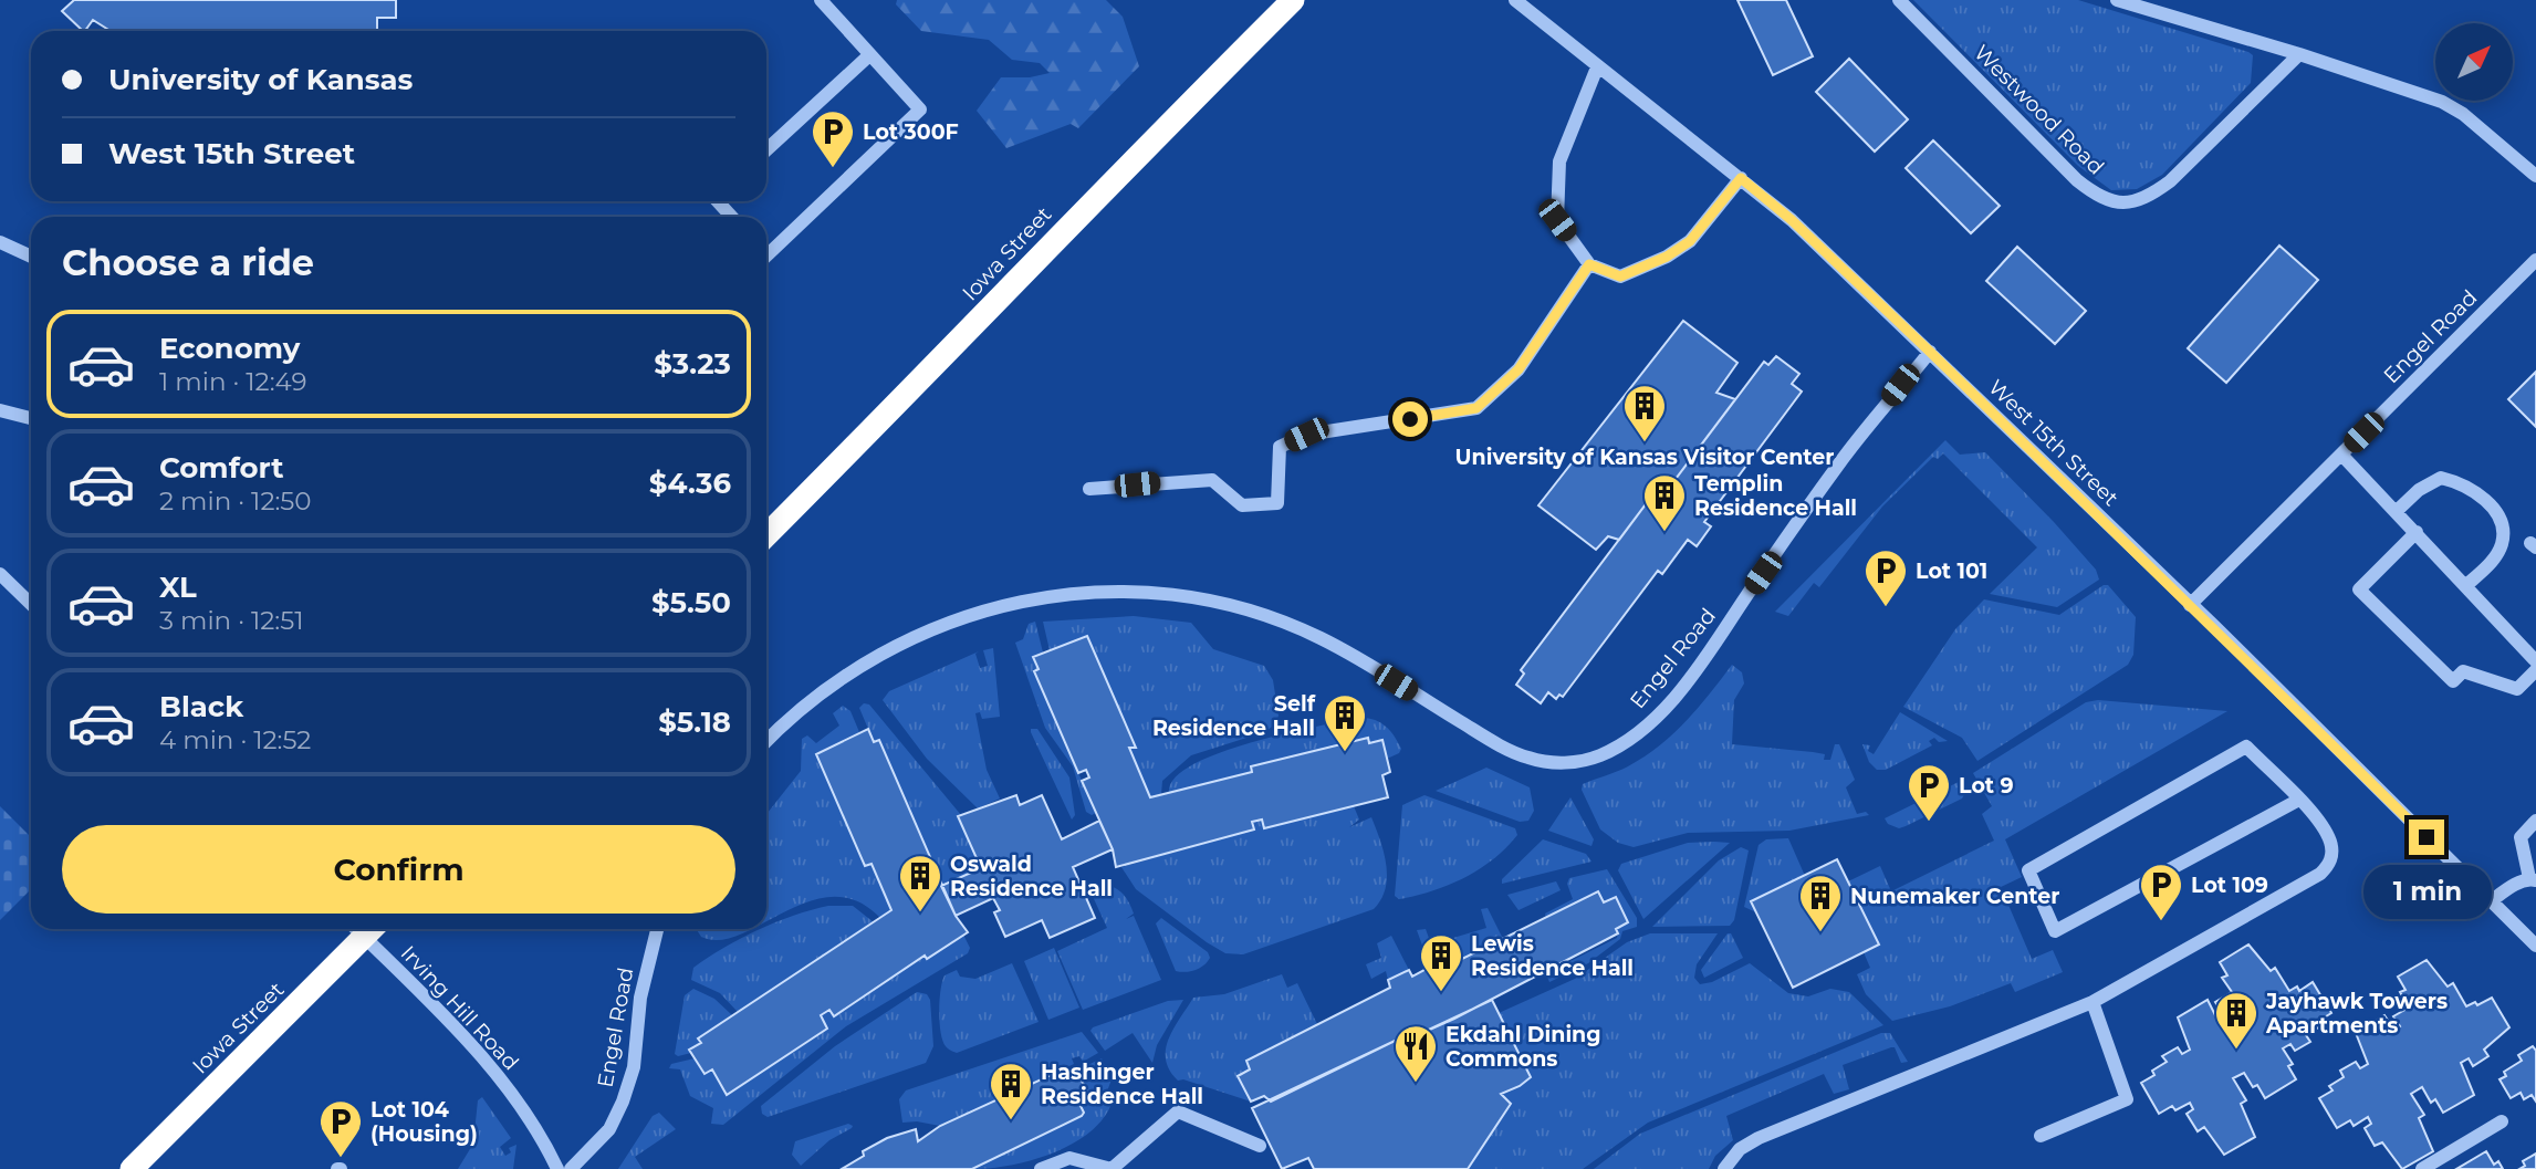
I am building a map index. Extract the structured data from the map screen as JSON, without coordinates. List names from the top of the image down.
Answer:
{
  "streets": {
    "highway": ["Iowa Street"],
    "street": [
      "Westwood Road",
      "Engel Road",
      "West 15th Street",
      "Irving Hill Road"
    ]
  },
  "crossings": [
    ["Engel Road", "West 15th Street"]
  ],
  "places": {
    "parking": [
      "Lot 300F",
      "Lot 101",
      "Lot 9",
      "Lot 109",
      "Lot 104 (Housing)"
    ],
    "building": [
      "University of Kansas Visitor Center",
      "Templin Residence Hall",
      "Self Residence Hall",
      "Oswald Residence Hall",
      "Nunemaker Center",
      "Lewis Residence Hall",
      "Jayhawk Towers Apartments",
      "Hashinger Residence Hall"
    ],
    "restaurant": ["Ekdahl Dining Commons"]
  },
  "north": "top right",
  "page": {
    "banner": ["University of Kansas", "West 15th Street"],
    "heading": "Choose a ride",
    "list": [
      {
        "name": "Economy",
        "note": "1 min · 12:49",
        "value": "$3.23"
      },
      {
        "name": "Comfort",
        "note": "2 min · 12:50",
        "value": "$4.36"
      },
      {
        "name": "XL",
        "note": "3 min · 12:51",
        "value": "$5.50"
      },
      {
        "name": "Black",
        "note": "4 min · 12:52",
        "value": "$5.18"
      }
    ],
    "buttons": "Confirm",
    "bubble": "1 min"
  }
}
